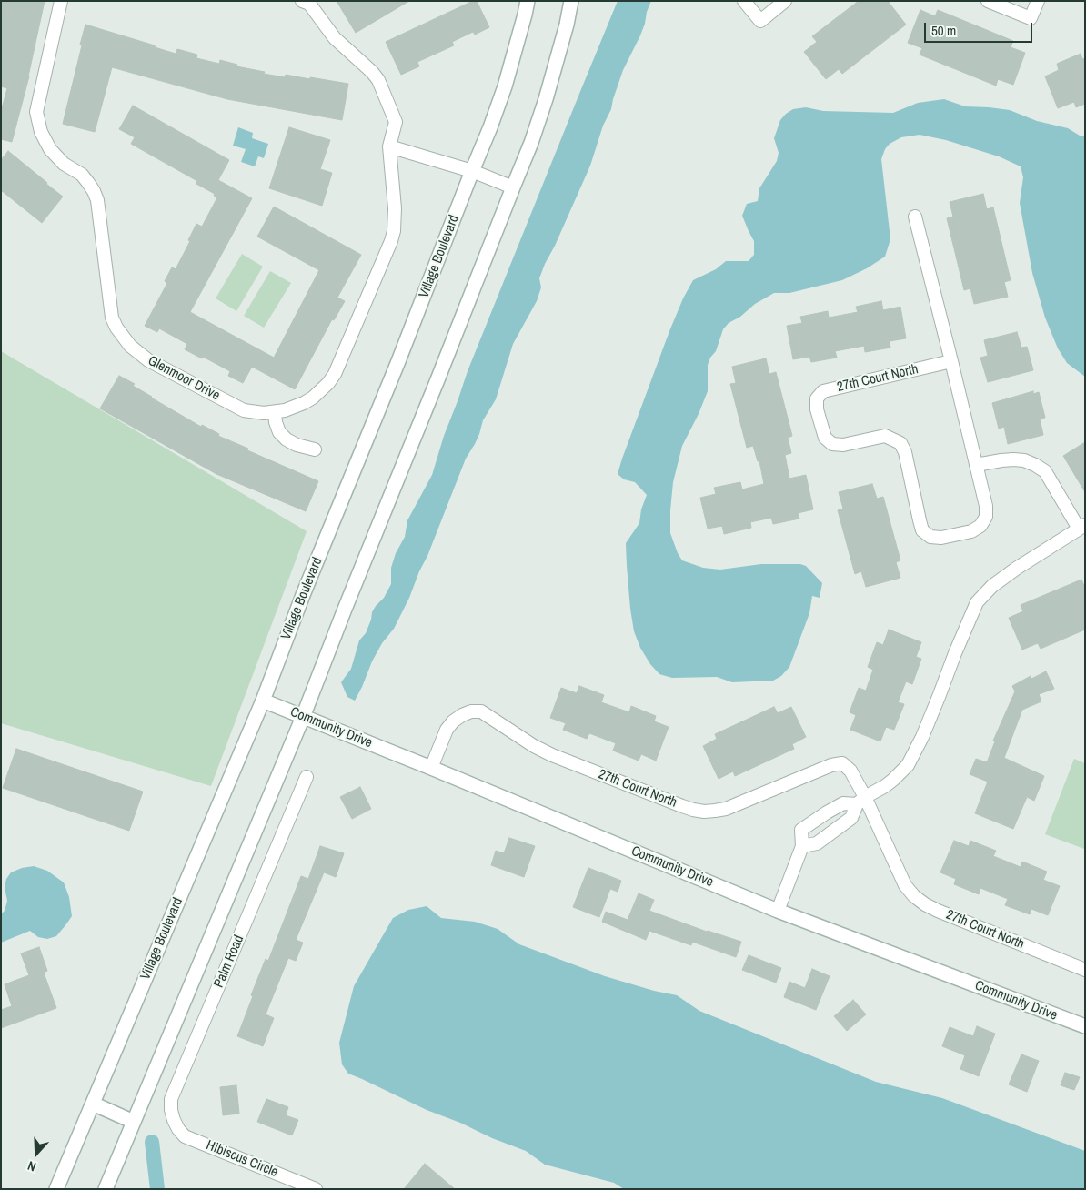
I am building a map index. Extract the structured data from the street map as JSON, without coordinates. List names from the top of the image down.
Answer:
{
  "streets": {
    "street": [
      "Village Boulevard",
      "Glenmoor Drive",
      "27th Court North",
      "Community Drive",
      "Palm Road",
      "Hibiscus Circle"
    ]
  },
  "crossings": [
    ["Village Boulevard", "Community Drive"],
    ["27th Court North", "Community Drive"],
    ["Palm Road", "Hibiscus Circle"]
  ],
  "scale_bar": "50 m",
  "north": "bottom"
}
